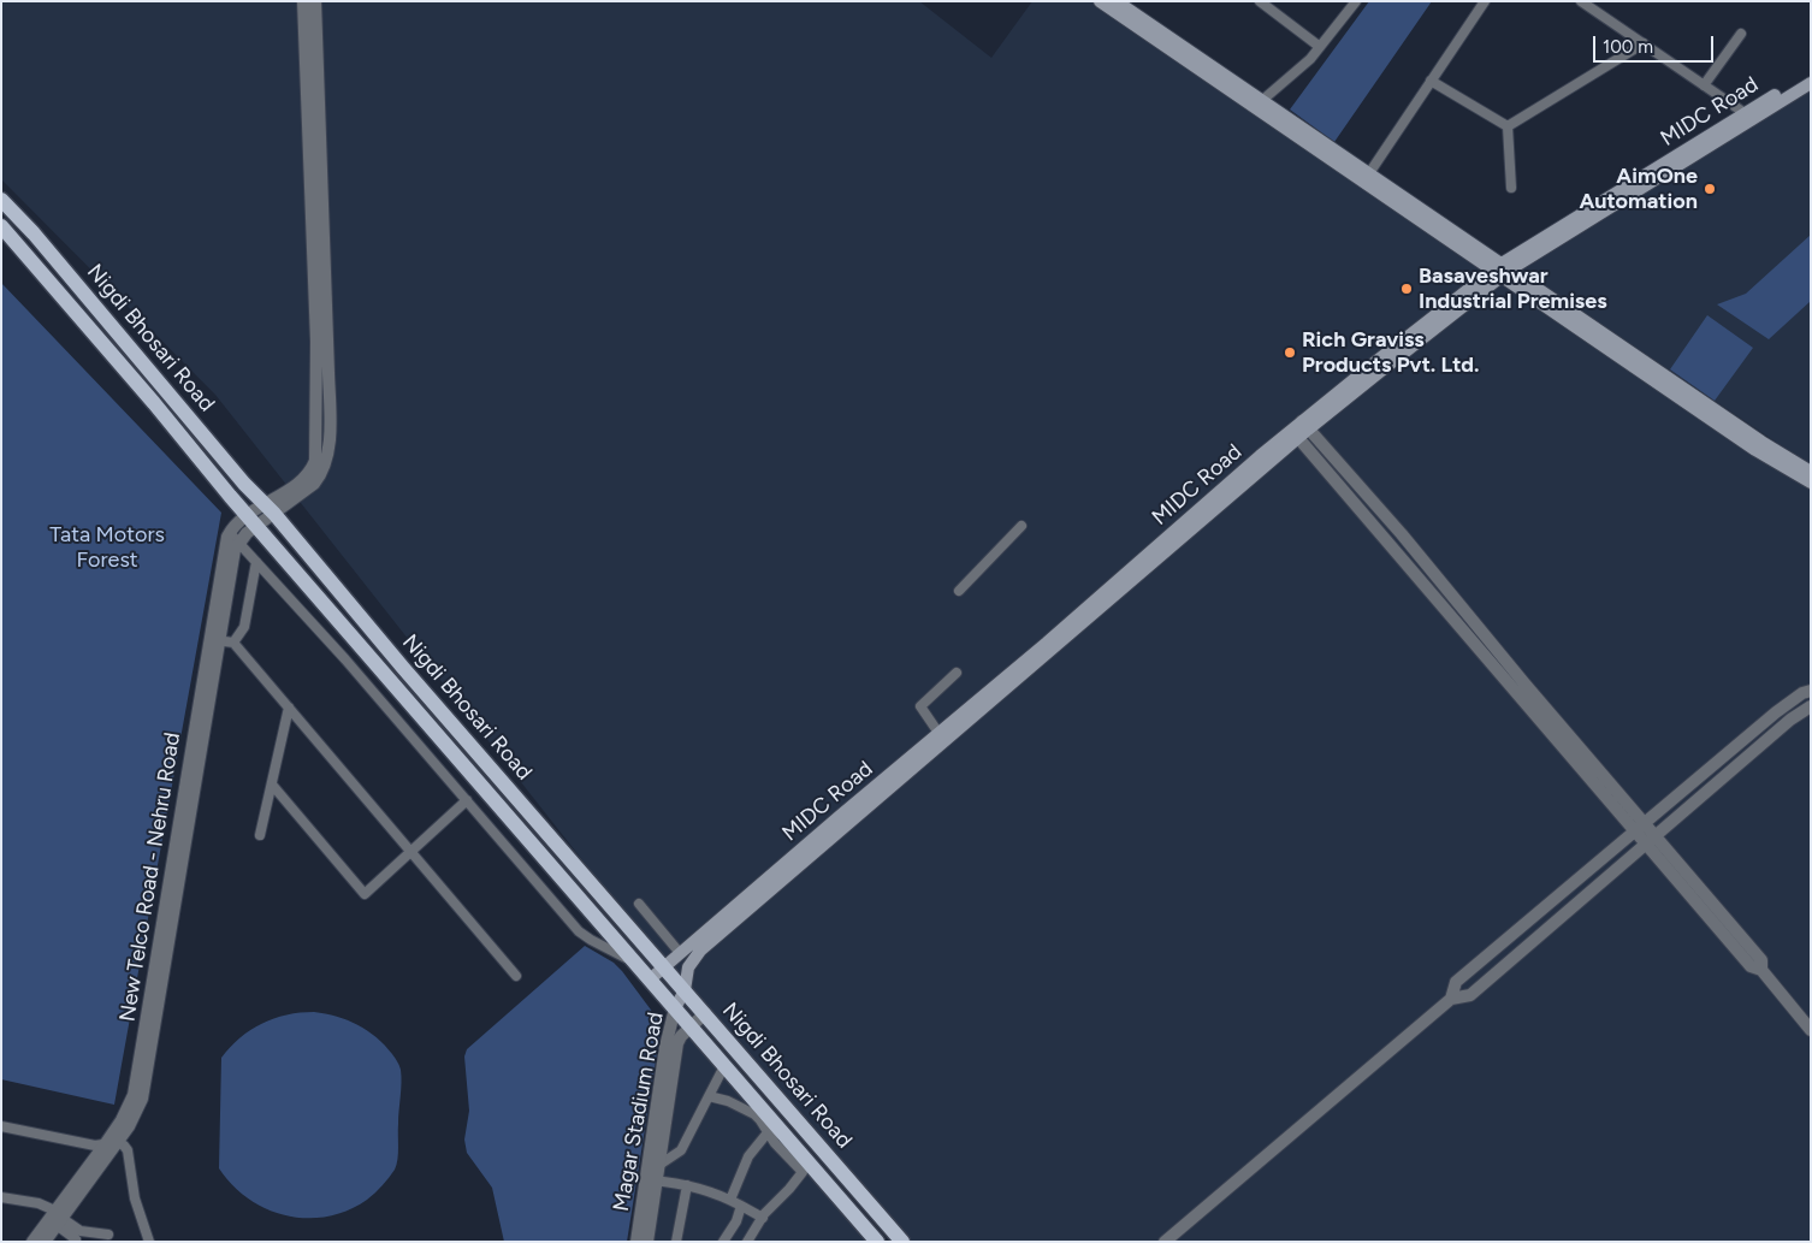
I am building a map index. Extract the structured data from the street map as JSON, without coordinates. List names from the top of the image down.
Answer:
{
  "streets": {
    "main road": ["MIDC Road", "Nigdi Bhosari Road", "Magar Stadium Road"],
    "street": ["New Telco Road - Nehru Road"]
  },
  "crossings": [
    ["MIDC Road", "Nigdi Bhosari Road"],
    ["MIDC Road", "Magar Stadium Road"],
    ["Nigdi Bhosari Road", "Magar Stadium Road"]
  ],
  "parks": ["Tata Motors Forest"],
  "places": ["AimOne Automation", "Basaveshwar Industrial Premises", "Rich Graviss Products Pvt. Ltd."],
  "scale_bar": "100 m"
}
